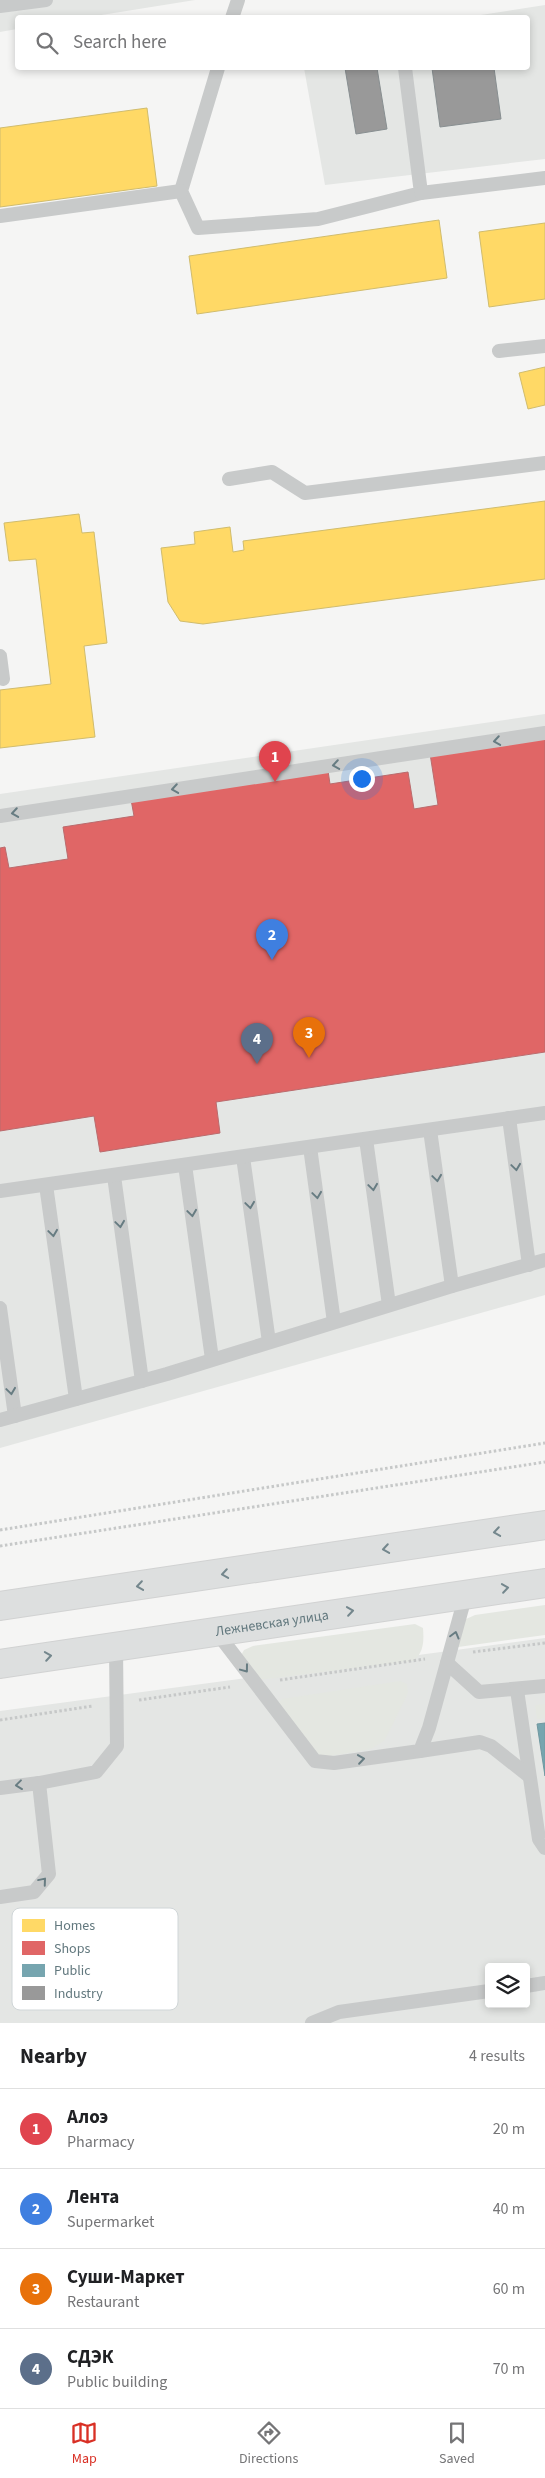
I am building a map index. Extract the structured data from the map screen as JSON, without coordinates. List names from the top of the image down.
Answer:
{
  "streets": {
    "highway": ["Лежневская улица"]
  },
  "legend": [
    "Homes",
    "Shops",
    "Public",
    "Industry"
  ],
  "page": {
    "search": "Search here",
    "pins": [
      "1",
      "2",
      "3",
      "4"
    ],
    "heading": ["Nearby", "4 results"],
    "list": [
      {
        "mark": "1",
        "name": "Алоэ",
        "note": "Pharmacy",
        "value": "20 m"
      },
      {
        "mark": "2",
        "name": "Лента",
        "note": "Supermarket",
        "value": "40 m"
      },
      {
        "mark": "3",
        "name": "Суши-Маркет",
        "note": "Restaurant",
        "value": "60 m"
      },
      {
        "mark": "4",
        "name": "СДЭК",
        "note": "Public building",
        "value": "70 m"
      }
    ],
    "nav": ["Map", "Directions", "Saved"]
  }
}
